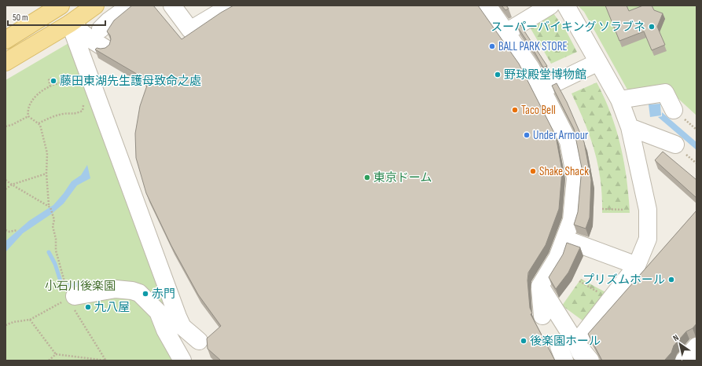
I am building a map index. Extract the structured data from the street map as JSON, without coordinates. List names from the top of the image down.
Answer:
{
  "parks": ["小石川後楽園"],
  "places": [
    "スーパーバイキング ソラブネ",
    "BALL PARK STORE",
    "野球殿堂博物館",
    "藤田東湖先生護母致命之處",
    "Taco Bell",
    "Under Armour",
    "Shake Shack",
    "東京ドーム",
    "プリズムホール",
    "赤門",
    "九八屋",
    "後楽園ホール"
  ],
  "scale_bar": "50 m",
  "north": "top left"
}
